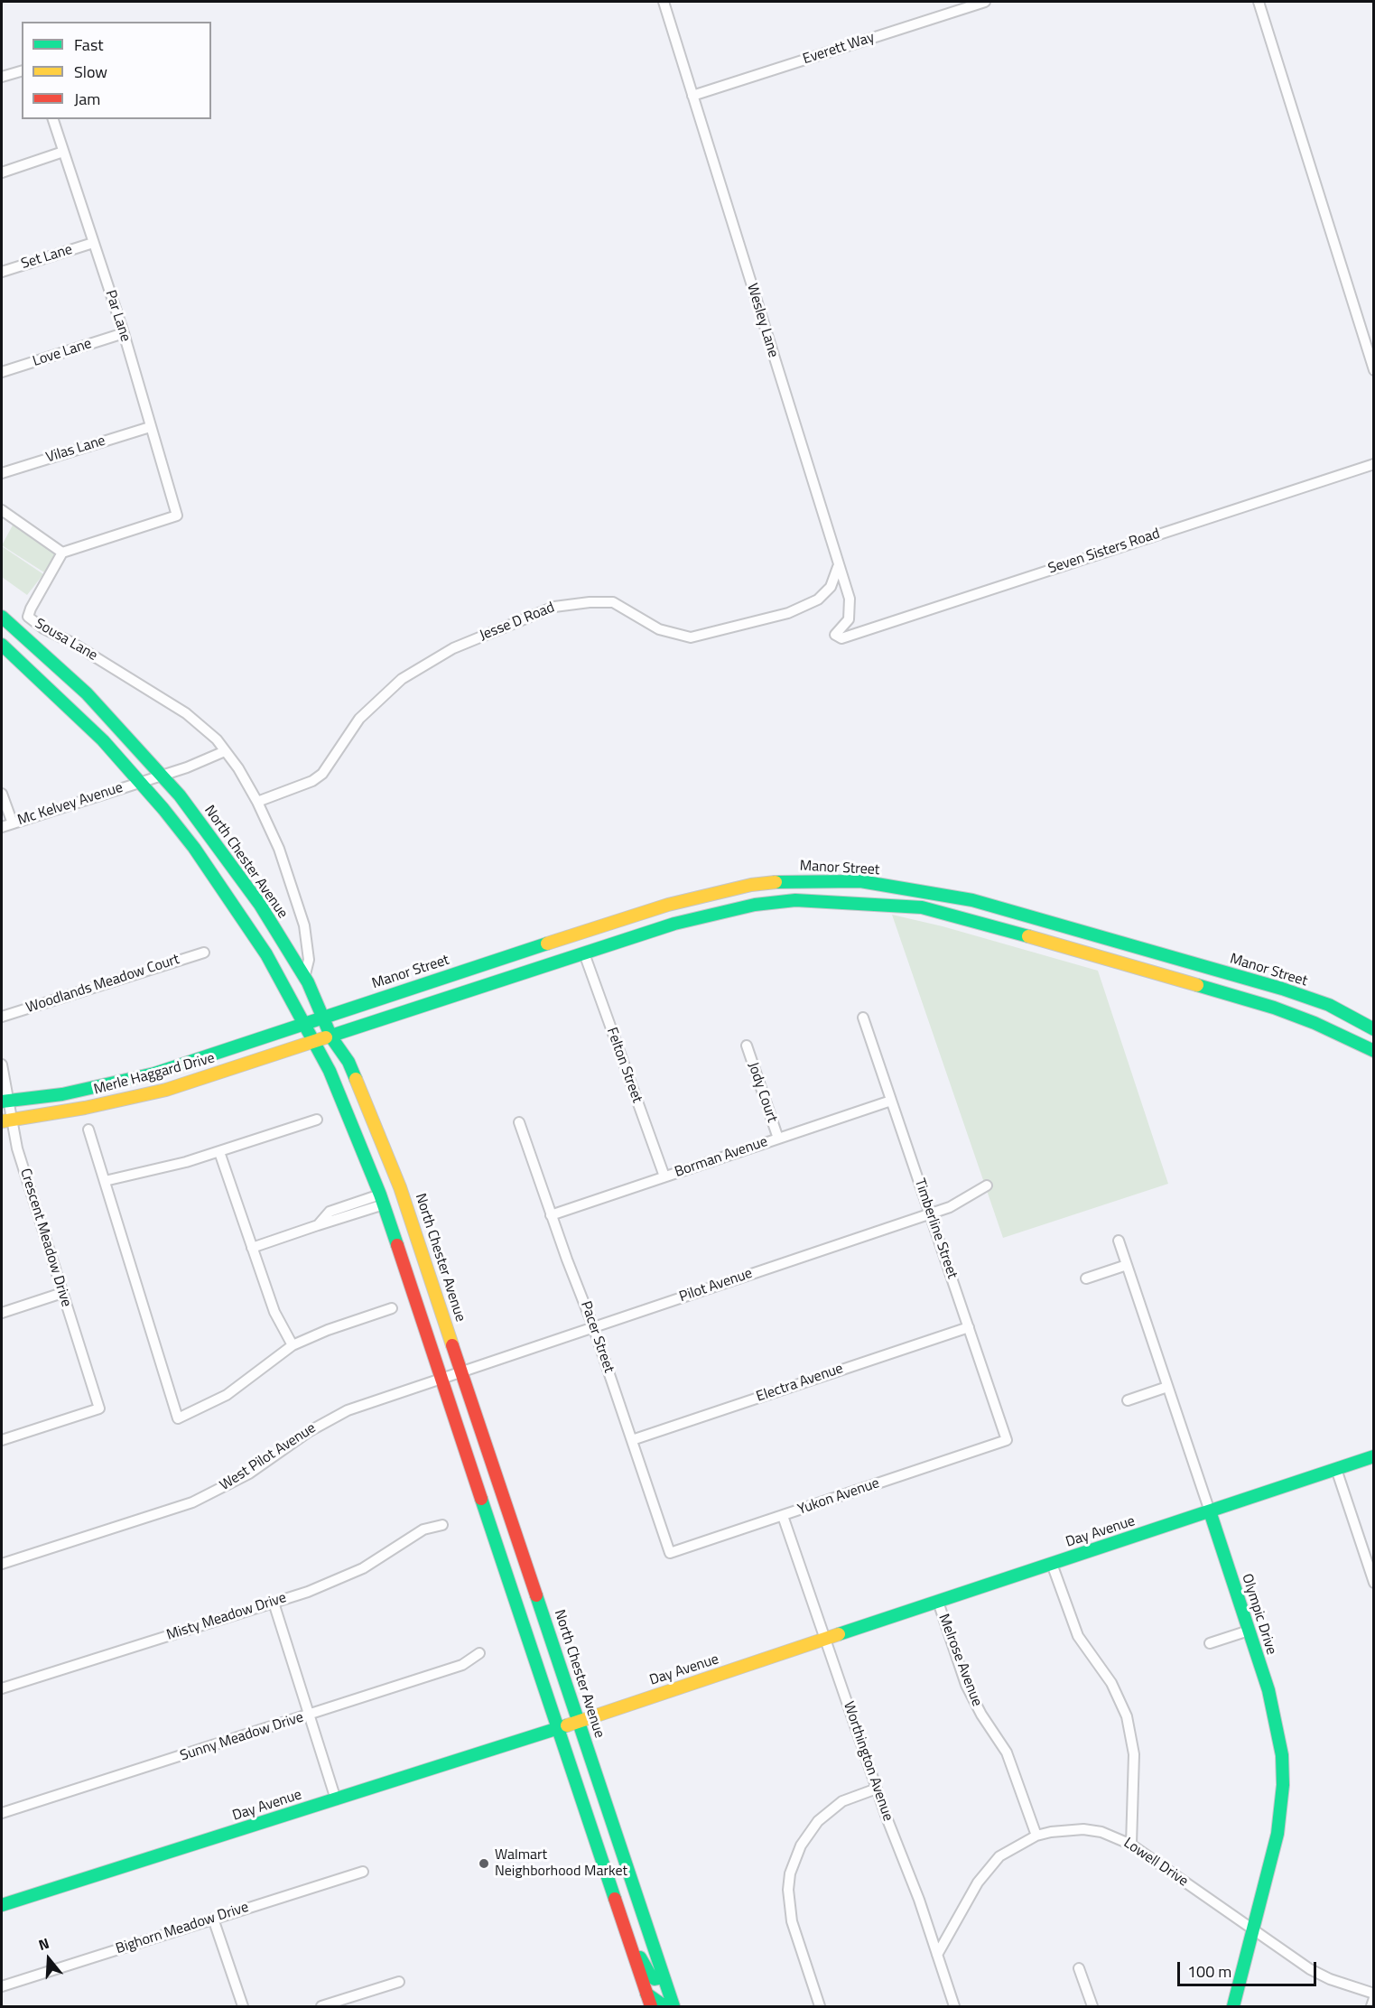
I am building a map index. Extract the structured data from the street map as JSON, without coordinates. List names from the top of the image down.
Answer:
{
  "streets": {
    "main road": [
      "North Chester Avenue",
      "Manor Street",
      "Merle Haggard Drive",
      "Day Avenue",
      "Olympic Drive"
    ],
    "street": [
      "Everett Way",
      "Set Lane",
      "Par Lane",
      "Wesley Lane",
      "Love Lane",
      "Vilas Lane",
      "Seven Sisters Road",
      "Jesse D Road",
      "Sousa Lane",
      "Mc Kelvey Avenue",
      "Woodlands Meadow Court",
      "Felton Street",
      "Jody Court",
      "Borman Avenue",
      "Timberline Street",
      "Crescent Meadow Drive",
      "Pilot Avenue",
      "Pacer Street",
      "Electra Avenue",
      "West Pilot Avenue",
      "Yukon Avenue",
      "Misty Meadow Drive",
      "Melrose Avenue",
      "Sunny Meadow Drive",
      "Worthington Avenue",
      "Lowell Drive",
      "Bighorn Meadow Drive"
    ]
  },
  "crossings": [
    ["Everett Way", "Wesley Lane"],
    ["Set Lane", "Par Lane"],
    ["Par Lane", "Love Lane"],
    ["Par Lane", "Vilas Lane"],
    ["Par Lane", "Sousa Lane"],
    ["Wesley Lane", "Seven Sisters Road"],
    ["Wesley Lane", "Jesse D Road"],
    ["North Chester Avenue", "Manor Street"],
    ["North Chester Avenue", "Pilot Avenue"],
    ["North Chester Avenue", "Day Avenue"],
    ["Manor Street", "Merle Haggard Drive"],
    ["Felton Street", "Borman Avenue"],
    ["Merle Haggard Drive", "Crescent Meadow Drive"],
    ["Jody Court", "Borman Avenue"],
    ["Borman Avenue", "Timberline Street"],
    ["Borman Avenue", "Pacer Street"],
    ["Timberline Street", "Pilot Avenue"],
    ["Timberline Street", "Electra Avenue"],
    ["Timberline Street", "Yukon Avenue"],
    ["Pilot Avenue", "Pacer Street"],
    ["Pilot Avenue", "West Pilot Avenue"],
    ["Pacer Street", "Electra Avenue"],
    ["Pacer Street", "Yukon Avenue"],
    ["Yukon Avenue", "Worthington Avenue"],
    ["Day Avenue", "Olympic Drive"],
    ["Day Avenue", "Melrose Avenue"],
    ["Day Avenue", "Worthington Avenue"],
    ["Olympic Drive", "Lowell Drive"],
    ["Melrose Avenue", "Lowell Drive"],
    ["Worthington Avenue", "Lowell Drive"]
  ],
  "places": ["Walmart Neighborhood Market"],
  "legend": ["Fast", "Slow", "Jam"],
  "scale_bar": "100 m",
  "north": "top"
}
